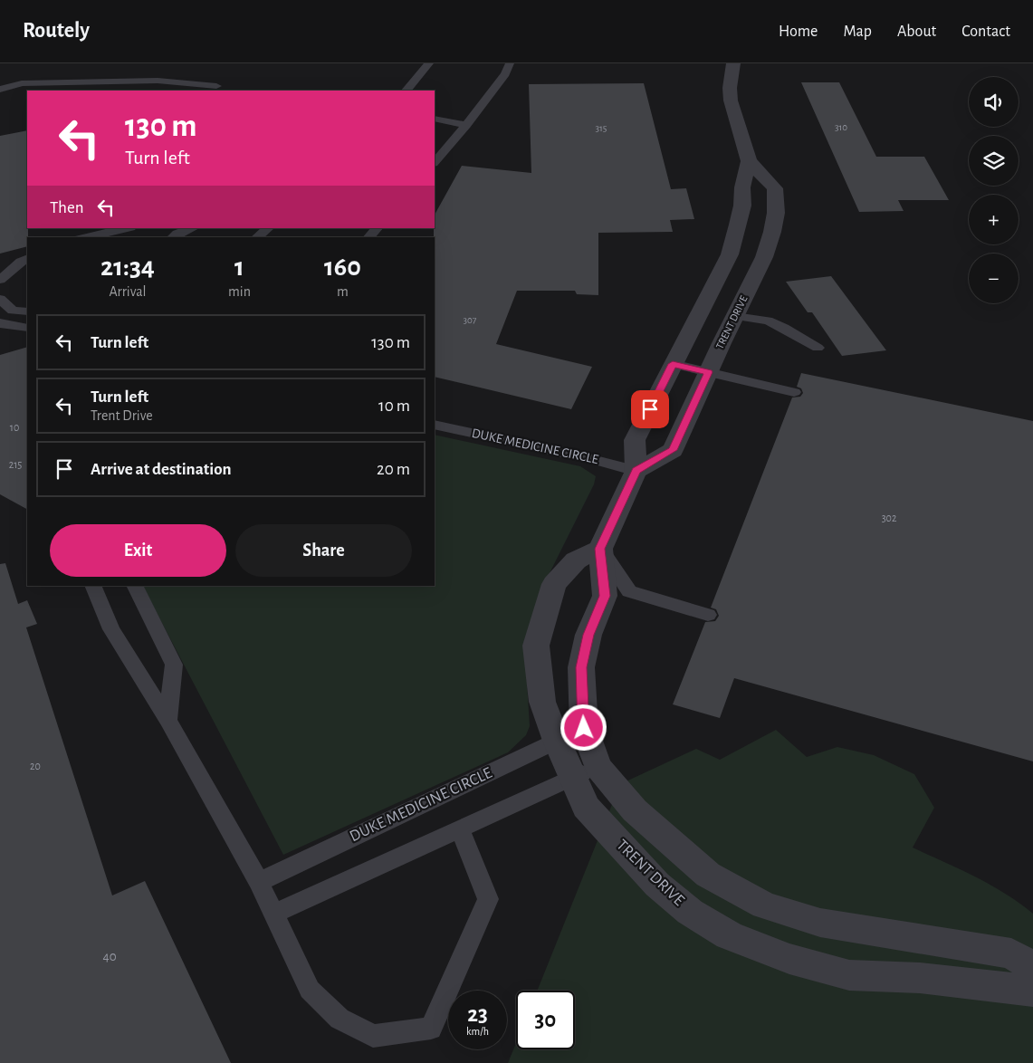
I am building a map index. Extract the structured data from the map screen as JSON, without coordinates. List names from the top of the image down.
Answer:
{
  "streets": {
    "street": ["TRENT DRIVE"],
    "lane": ["DUKE MEDICINE CIRCLE"]
  },
  "crossings": [
    ["TRENT DRIVE", "DUKE MEDICINE CIRCLE"]
  ],
  "house_numbers": [
    "310",
    "315",
    "307",
    "10",
    "215",
    "302",
    "20",
    "40"
  ],
  "page": {
    "header": "Routely",
    "nav": [
      "Home",
      "Map",
      "About",
      "Contact"
    ],
    "map_buttons": ["+", "−"],
    "turn": ["130 m", "Turn left"],
    "then": "Then",
    "eta": [
      "21:34",
      "Arrival",
      "1",
      "min",
      "160",
      "m"
    ],
    "list": [
      {
        "name": "Turn left",
        "value": "130 m"
      },
      {
        "name": "Turn left",
        "note": "Trent Drive",
        "value": "10 m"
      },
      {
        "name": "Arrive at destination",
        "value": "20 m"
      }
    ],
    "buttons": ["Exit", "Share"],
    "speed": "23 km/h",
    "limit": "30"
  }
}
